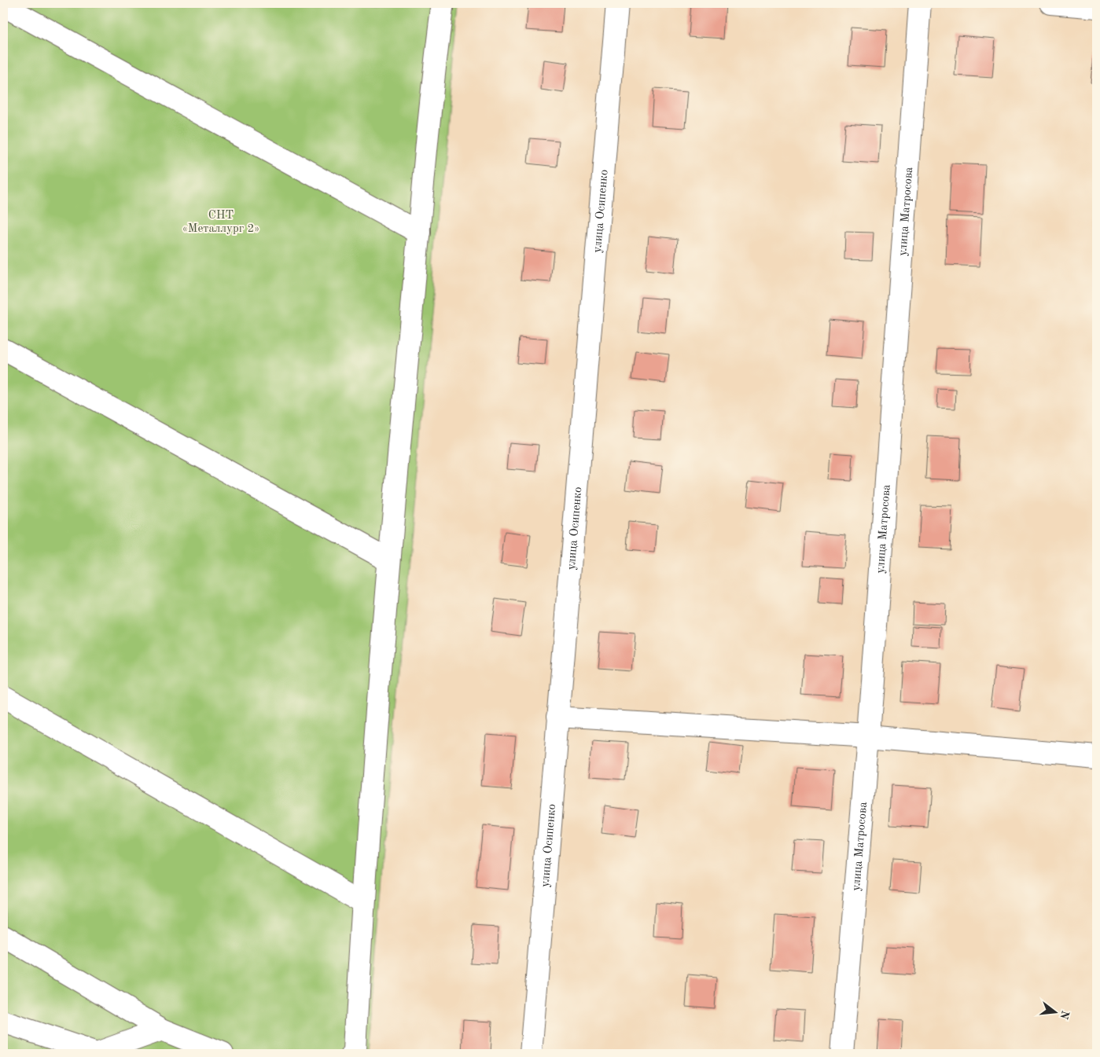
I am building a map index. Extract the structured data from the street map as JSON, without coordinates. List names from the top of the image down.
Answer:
{
  "streets": {
    "street": ["улица Осипенко", "улица Матросова"]
  },
  "parks": ["СНТ «Металлург 2»"],
  "north": "right"
}
